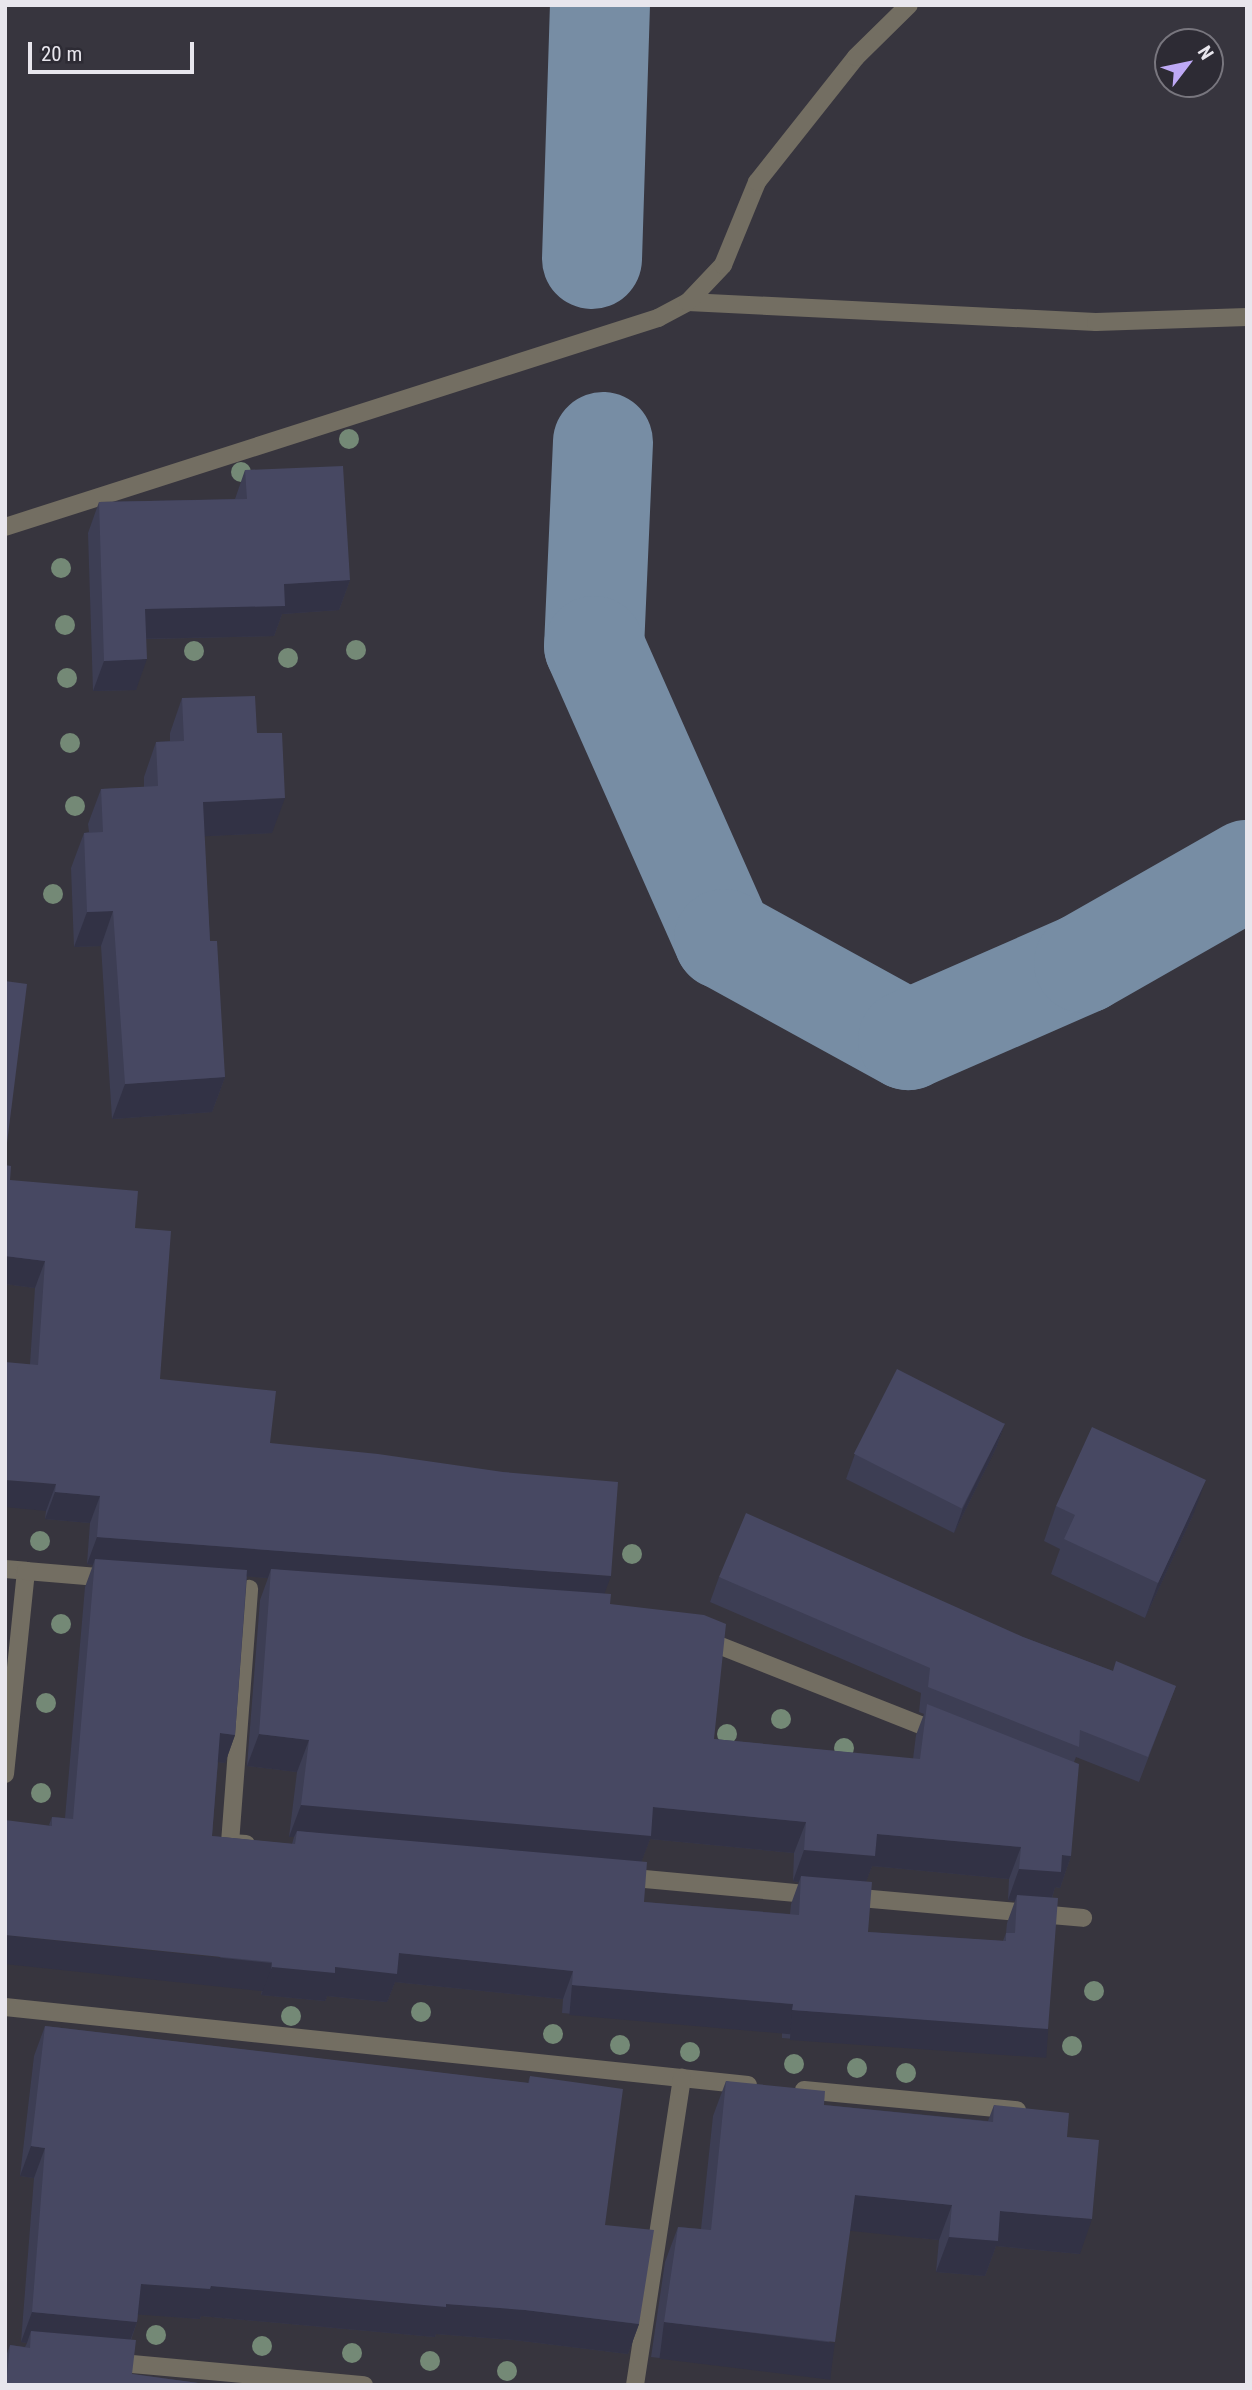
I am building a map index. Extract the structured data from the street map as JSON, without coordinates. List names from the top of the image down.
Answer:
{
  "scale_bar": "20 m",
  "north": "top right"
}
